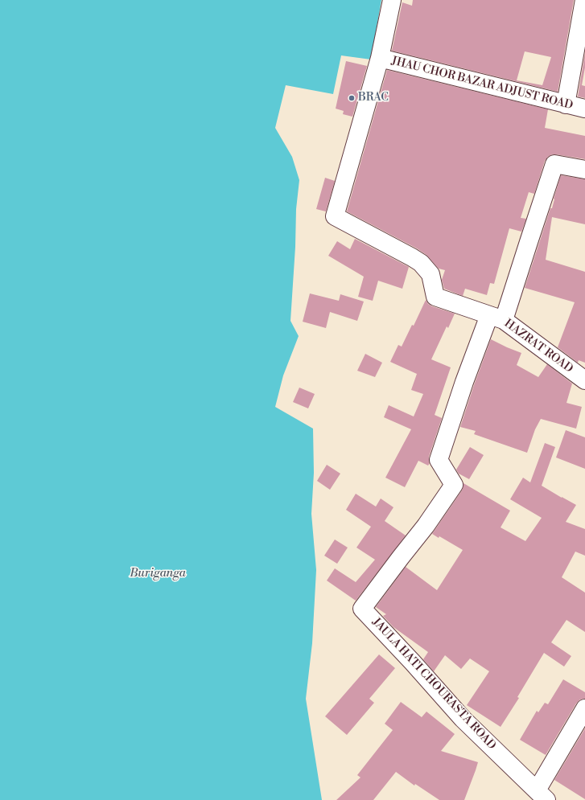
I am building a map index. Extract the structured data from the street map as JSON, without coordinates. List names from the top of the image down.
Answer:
{
  "streets": {
    "street": ["JHAU CHOR BAZAR ADJUST ROAD", "HAZRAT ROAD", "JAULA HATI CHOURASTA ROAD"]
  },
  "crossings": [
    ["JHAU CHOR BAZAR ADJUST ROAD", "HAZRAT ROAD"],
    ["HAZRAT ROAD", "JAULA HATI CHOURASTA ROAD"]
  ],
  "water": ["Buriganga"],
  "places": ["BRAC"]
}
